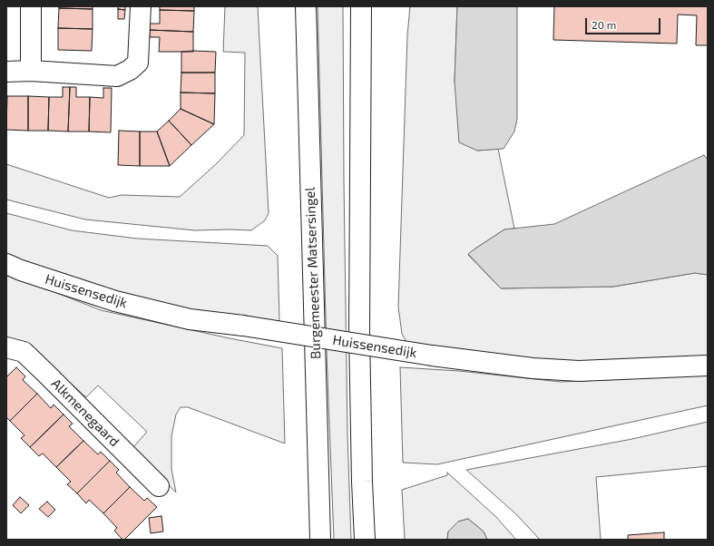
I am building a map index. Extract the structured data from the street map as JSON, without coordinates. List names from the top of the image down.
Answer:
{
  "streets": {
    "street": ["Burgemeester Matsersingel", "Huissensedijk", "Alkmenegaard"]
  },
  "scale_bar": "20 m"
}
